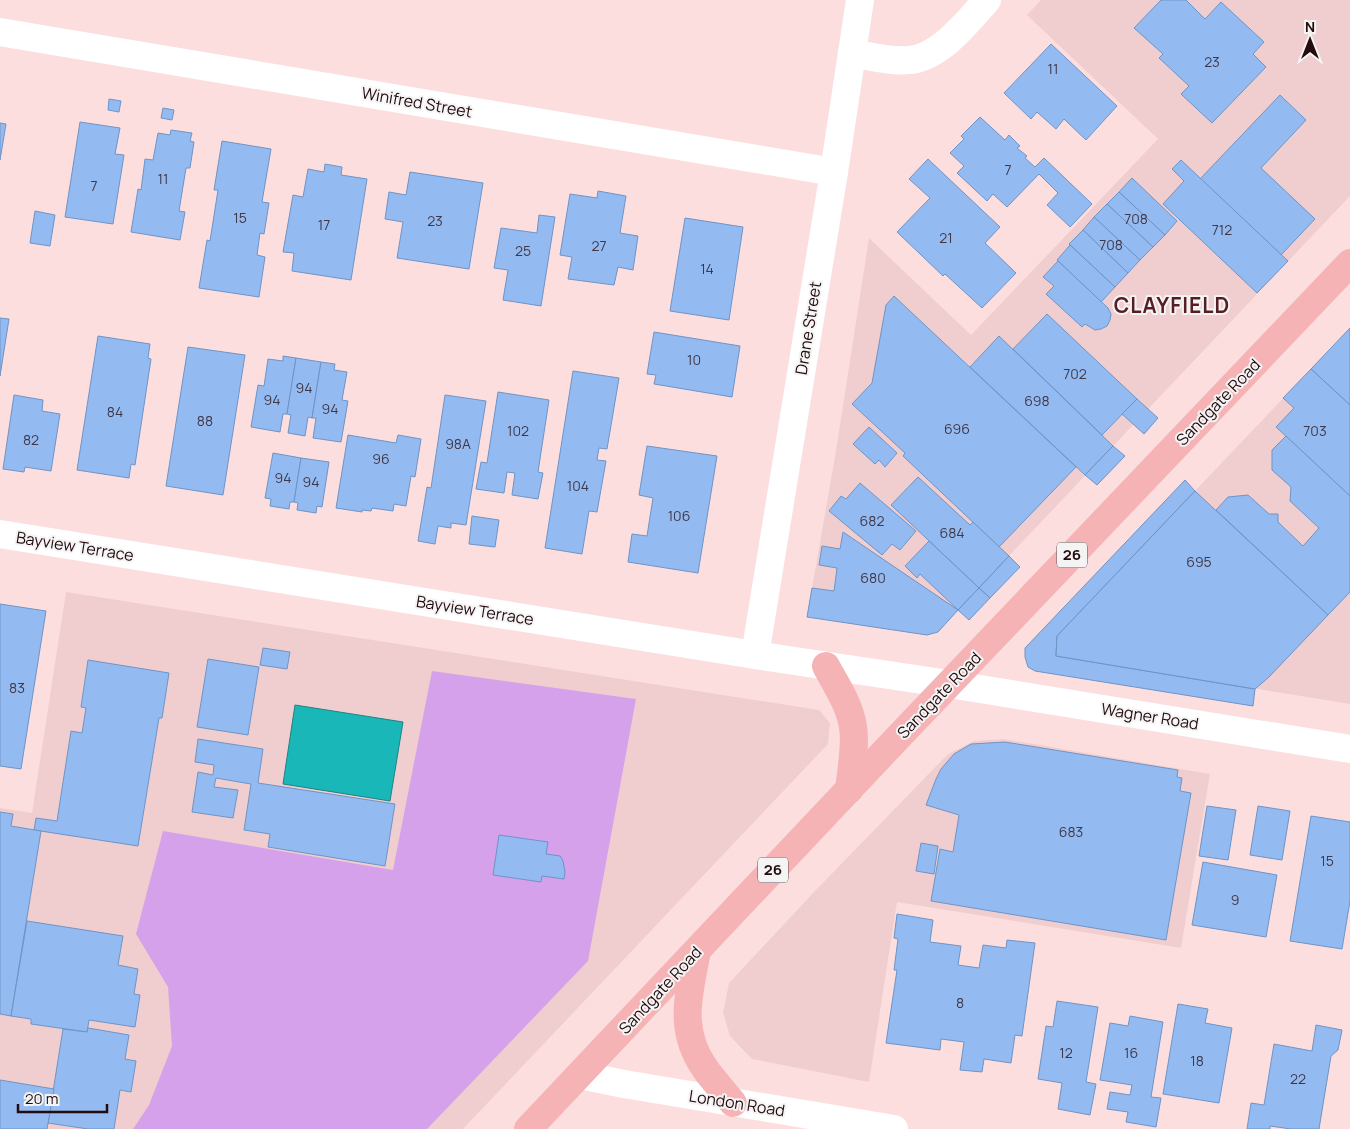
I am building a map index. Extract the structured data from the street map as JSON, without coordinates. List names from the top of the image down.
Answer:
{
  "streets": {
    "highway": ["Sandgate Road", "26"],
    "street": [
      "Winifred Street",
      "Drane Street",
      "Bayview Terrace",
      "Wagner Road",
      "London Road"
    ]
  },
  "crossings": [
    ["Winifred Street", "Drane Street"],
    ["Drane Street", "Bayview Terrace"],
    ["Sandgate Road", "Bayview Terrace"],
    ["Sandgate Road", "Wagner Road"],
    ["Sandgate Road", "London Road"],
    ["Bayview Terrace", "Wagner Road"]
  ],
  "districts": ["CLAYFIELD"],
  "house_numbers": [
    "23",
    "11",
    "7",
    "11",
    "7",
    "15",
    "708",
    "23",
    "17",
    "712",
    "21",
    "708",
    "27",
    "25",
    "14",
    "10",
    "702",
    "94",
    "94",
    "698",
    "94",
    "84",
    "88",
    "696",
    "102",
    "703",
    "82",
    "98A",
    "96",
    "94",
    "94",
    "104",
    "106",
    "682",
    "684",
    "695",
    "680",
    "83",
    "683",
    "15",
    "9",
    "8",
    "12",
    "16",
    "18",
    "22"
  ],
  "scale_bar": "20 m",
  "north": "top"
}
